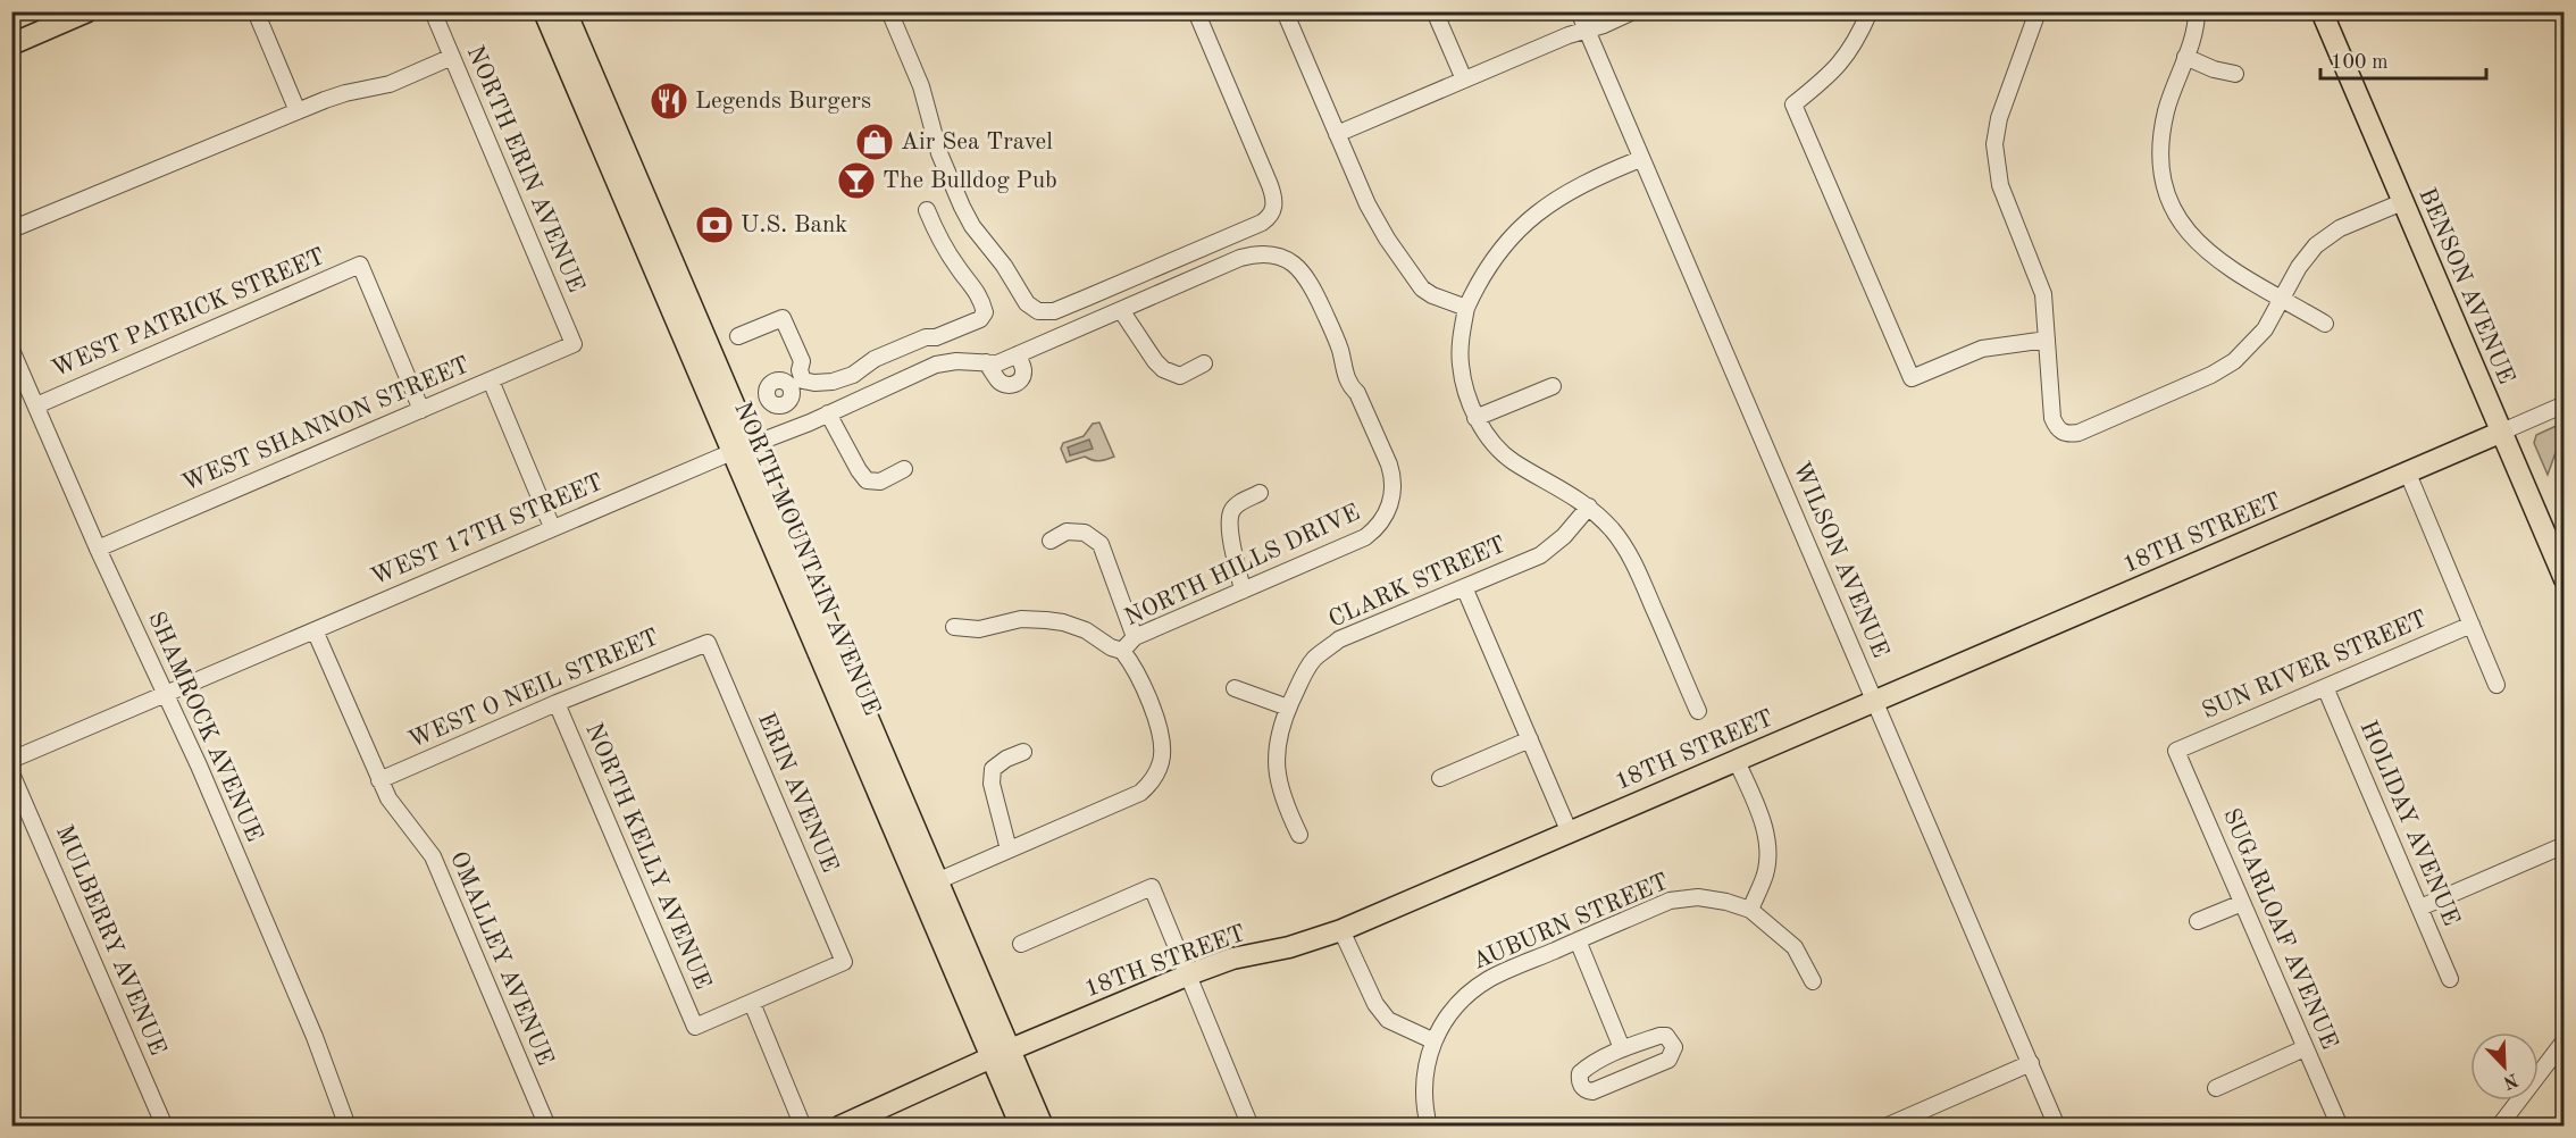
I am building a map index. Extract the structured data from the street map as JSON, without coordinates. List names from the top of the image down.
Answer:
{
  "streets": {
    "main road": ["BENSON AVENUE", "18TH STREET", "NORTH MOUNTAIN AVENUE"],
    "street": [
      "NORTH ERIN AVENUE",
      "WEST PATRICK STREET",
      "WEST SHANNON STREET",
      "WEST 17TH STREET",
      "WILSON AVENUE",
      "NORTH HILLS DRIVE",
      "CLARK STREET",
      "SUN RIVER STREET",
      "WEST O NEIL STREET",
      "SHAMROCK AVENUE",
      "ERIN AVENUE",
      "HOLIDAY AVENUE",
      "NORTH KELLY AVENUE",
      "AUBURN STREET",
      "SUGARLOAF AVENUE",
      "MULBERRY AVENUE",
      "OMALLEY AVENUE"
    ]
  },
  "crossings": [
    ["NORTH ERIN AVENUE", "WEST SHANNON STREET"],
    ["BENSON AVENUE", "18TH STREET"],
    ["WEST PATRICK STREET", "WEST SHANNON STREET"],
    ["WEST PATRICK STREET", "SHAMROCK AVENUE"],
    ["WEST SHANNON STREET", "SHAMROCK AVENUE"],
    ["WEST 17TH STREET", "NORTH MOUNTAIN AVENUE"],
    ["WEST 17TH STREET", "NORTH HILLS DRIVE"],
    ["WEST 17TH STREET", "SHAMROCK AVENUE"],
    ["WEST 17TH STREET", "OMALLEY AVENUE"],
    ["18TH STREET", "NORTH MOUNTAIN AVENUE"],
    ["18TH STREET", "WILSON AVENUE"],
    ["NORTH MOUNTAIN AVENUE", "NORTH HILLS DRIVE"],
    ["SUN RIVER STREET", "HOLIDAY AVENUE"],
    ["SUN RIVER STREET", "SUGARLOAF AVENUE"],
    ["WEST O NEIL STREET", "ERIN AVENUE"],
    ["WEST O NEIL STREET", "NORTH KELLY AVENUE"],
    ["WEST O NEIL STREET", "OMALLEY AVENUE"],
    ["ERIN AVENUE", "NORTH KELLY AVENUE"]
  ],
  "places": {
    "restaurant": ["Legends Burgers"],
    "shop": ["Air Sea Travel"],
    "bar": ["The Bulldog Pub"],
    "bank": ["U.S. Bank"]
  },
  "scale_bar": "100 m",
  "north": "bottom right"
}
